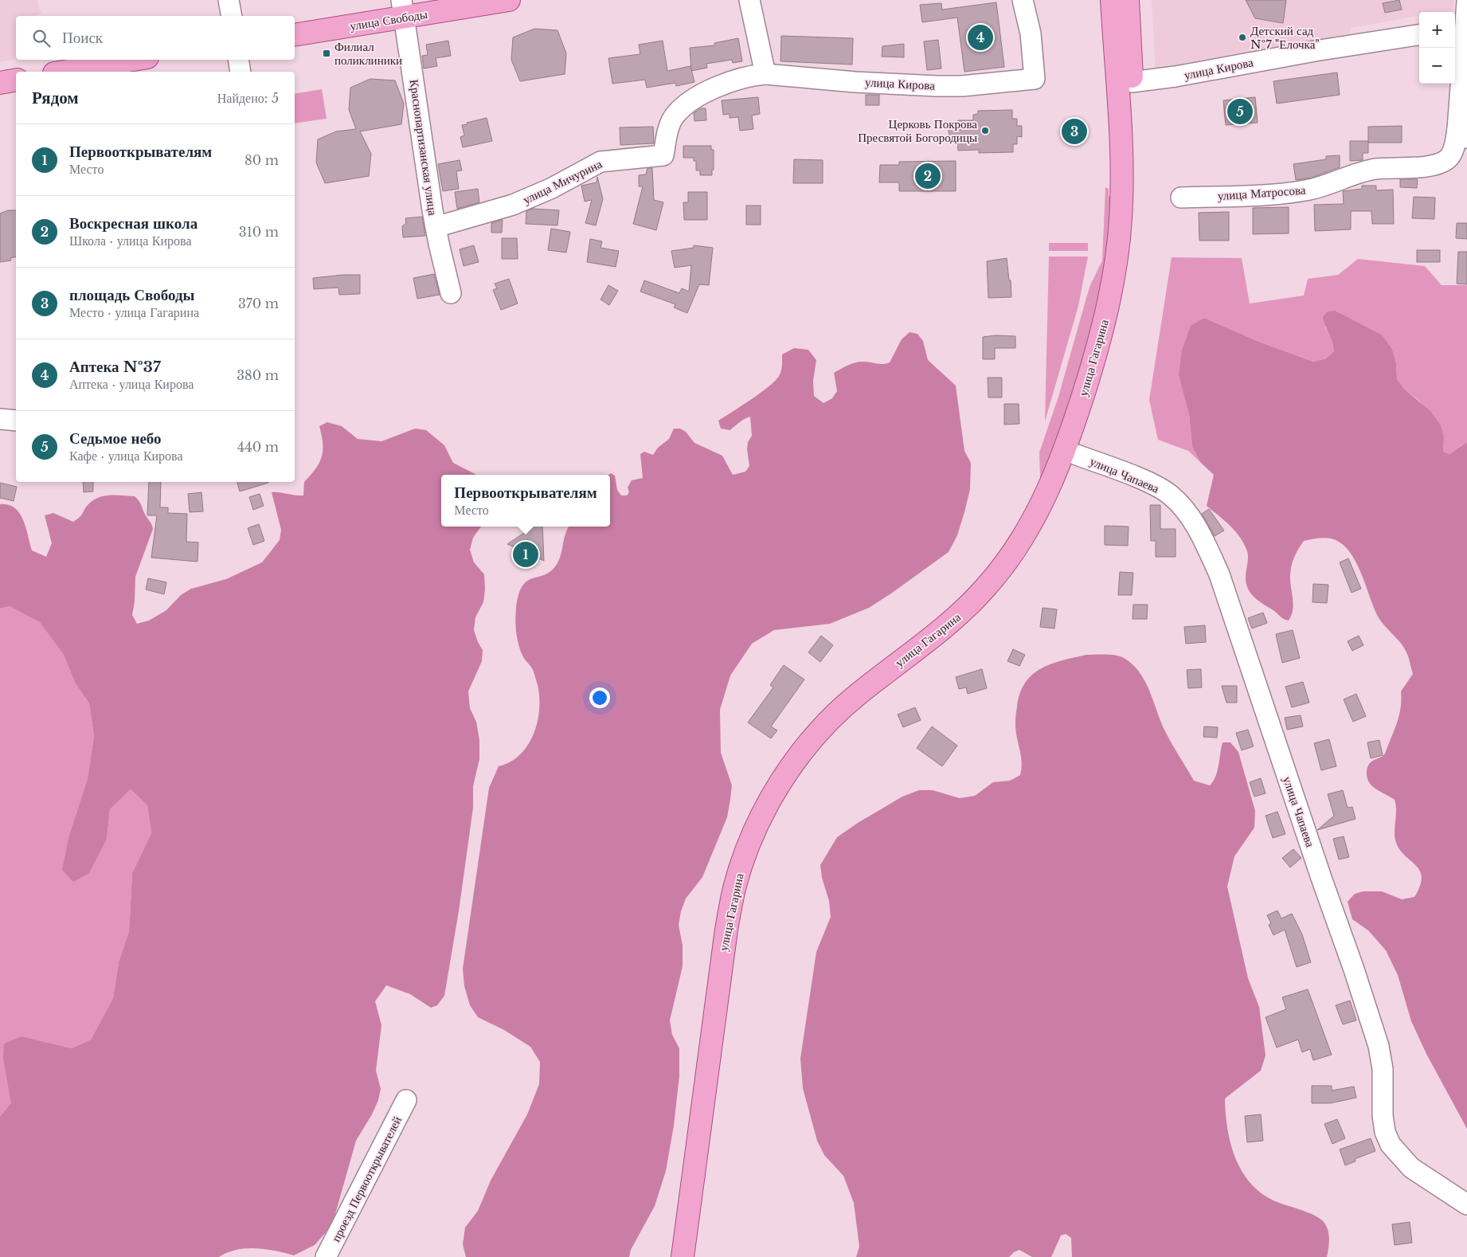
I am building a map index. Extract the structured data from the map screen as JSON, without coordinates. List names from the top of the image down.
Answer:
{
  "streets": {
    "main road": ["улица Свободы", "улица Гагарина"],
    "street": [
      "улица Кирова",
      "Краснопартизанская улица",
      "улица Мичурина",
      "улица Матросова",
      "улица Чапаева",
      "проезд Первооткрывателей"
    ]
  },
  "crossings": [
    ["улица Свободы", "Краснопартизанская улица"],
    ["улица Кирова", "улица Мичурина"],
    ["улица Кирова", "улица Гагарина"],
    ["Краснопартизанская улица", "улица Мичурина"],
    ["улица Гагарина", "улица Чапаева"]
  ],
  "places": {
    "other": ["Детский сад №7 \"Елочка\"", "Церковь Покрова Пресвятой Богородицы"],
    "transit": ["Филиал поликлиники"]
  },
  "page": {
    "map_buttons": ["+", "−"],
    "search": "Поиск",
    "pins": [
      "4",
      "5",
      "3",
      "2",
      "1"
    ],
    "heading": ["Рядом", "Найдено: 5"],
    "list": [
      {
        "mark": "1",
        "name": "Первооткрывателям",
        "note": "Место",
        "value": "80 m"
      },
      {
        "mark": "2",
        "name": "Воскресная школа",
        "note": "Школа · улица Кирова",
        "value": "310 m"
      },
      {
        "mark": "3",
        "name": "площадь Свободы",
        "note": "Место · улица Гагарина",
        "value": "370 m"
      },
      {
        "mark": "4",
        "name": "Аптека №37",
        "note": "Аптека · улица Кирова",
        "value": "380 m"
      },
      {
        "mark": "5",
        "name": "Седьмое небо",
        "note": "Кафе · улица Кирова",
        "value": "440 m"
      }
    ],
    "popup": ["Первооткрывателям", "Место"]
  }
}
